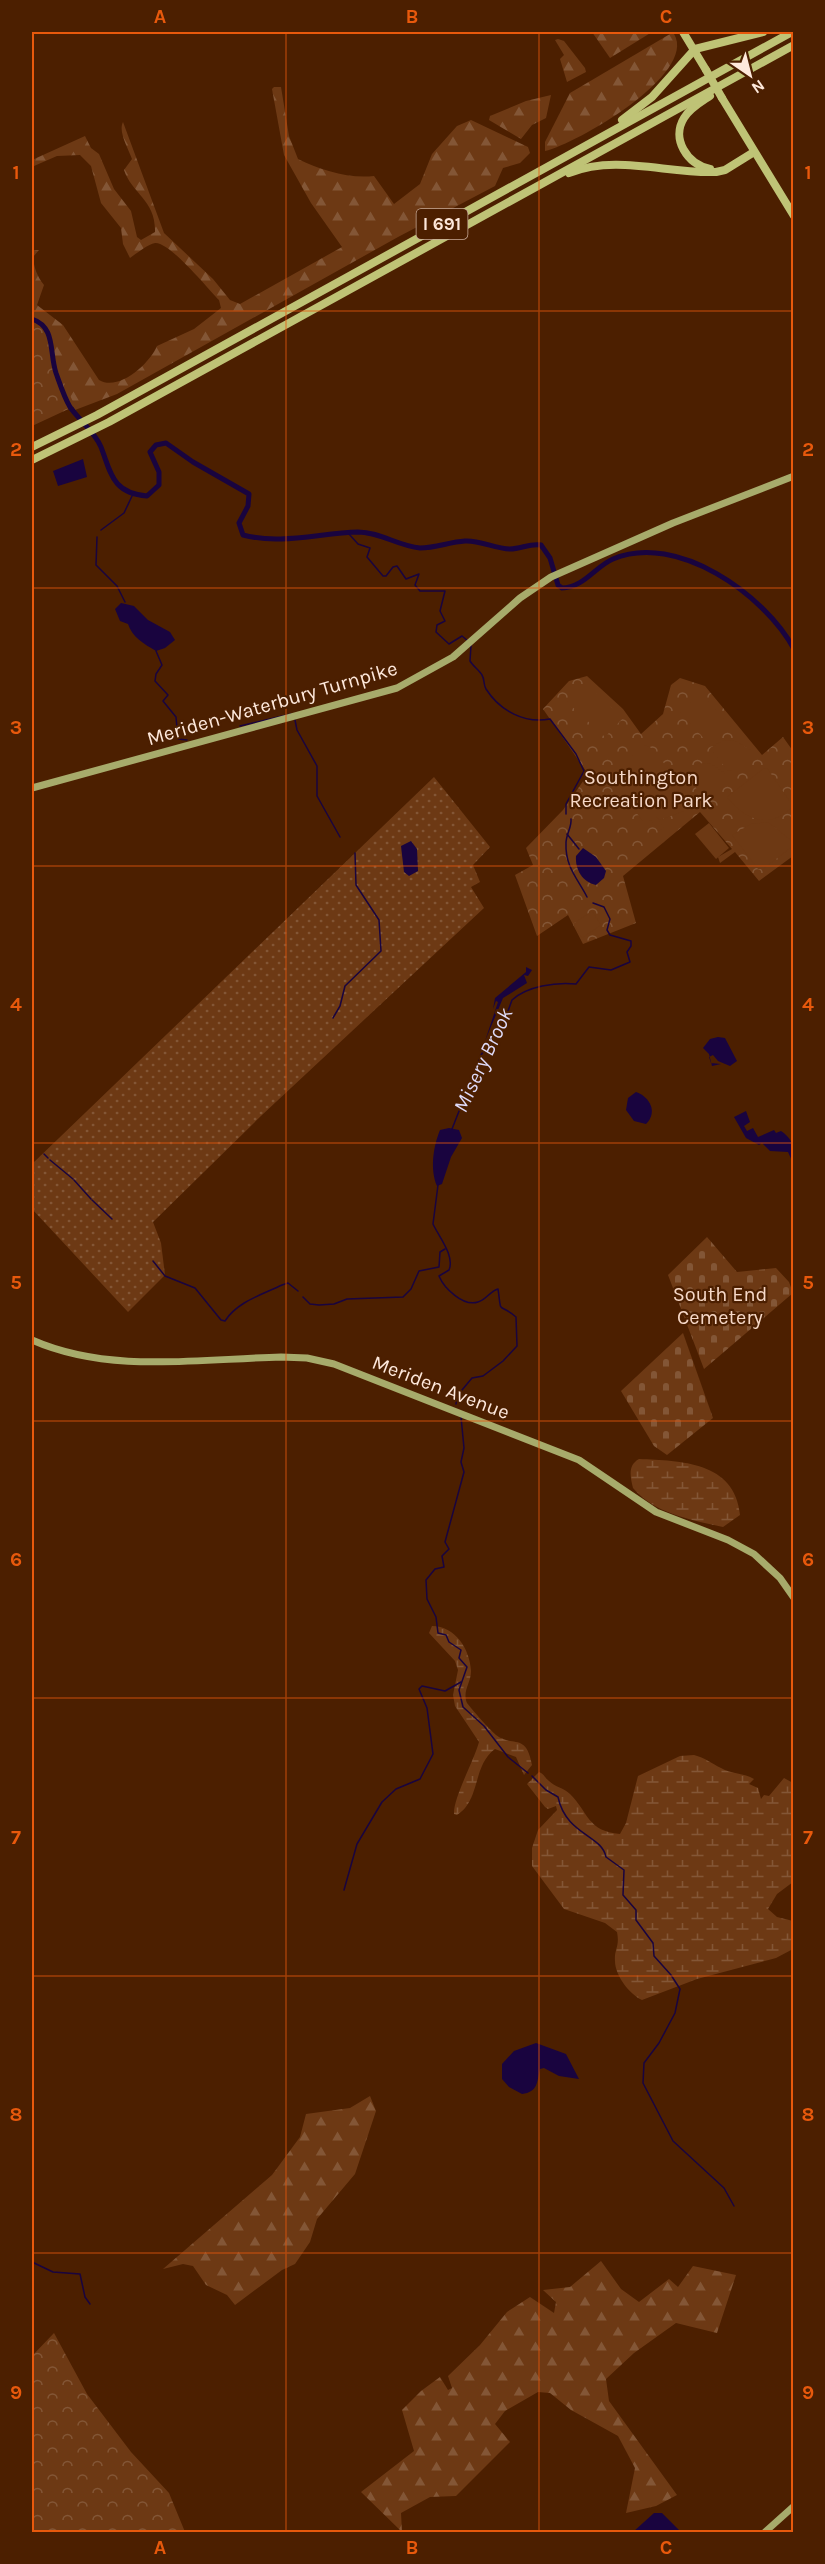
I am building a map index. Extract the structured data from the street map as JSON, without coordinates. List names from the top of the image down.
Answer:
{
  "streets": {
    "highway": ["I 691"],
    "main road": ["Meriden-Waterbury Turnpike", "Meriden Avenue"]
  },
  "water": ["Misery Brook"],
  "parks": ["Southington Recreation Park", "South End Cemetery"],
  "north": "bottom right",
  "grid": {
    "columns": ["A", "B", "C"],
    "rows": [
      "1",
      "2",
      "3",
      "4",
      "5",
      "6",
      "7",
      "8",
      "9"
    ]
  }
}
